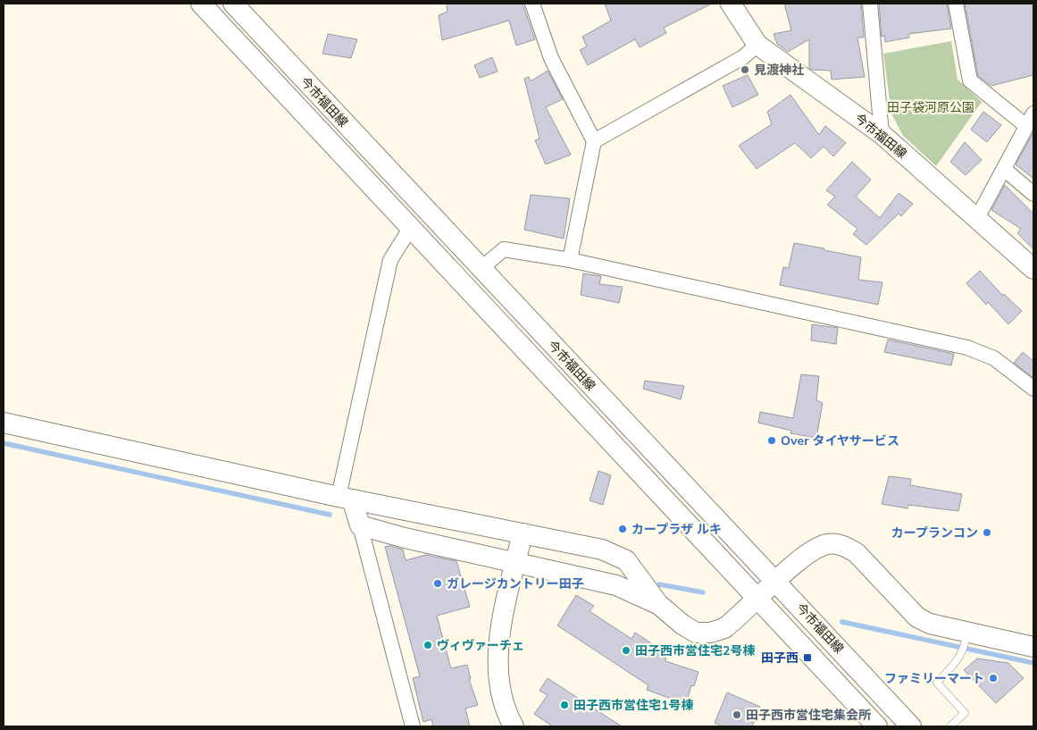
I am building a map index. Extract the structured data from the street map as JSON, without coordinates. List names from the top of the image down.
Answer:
{
  "streets": {
    "main road": ["今市福田線"]
  },
  "parks": ["田子袋河原公園"],
  "places": {
    "other": [
      "見渡神社",
      "Over タイヤサービス",
      "カープラザ ルキ",
      "カープランコン",
      "ガレージカントリー田子",
      "ヴィヴァーチェ",
      "田子西市営住宅2号棟",
      "ファミリーマート",
      "田子西市営住宅1号棟",
      "田子西市営住宅集会所"
    ],
    "transit": ["田子西"]
  }
}
